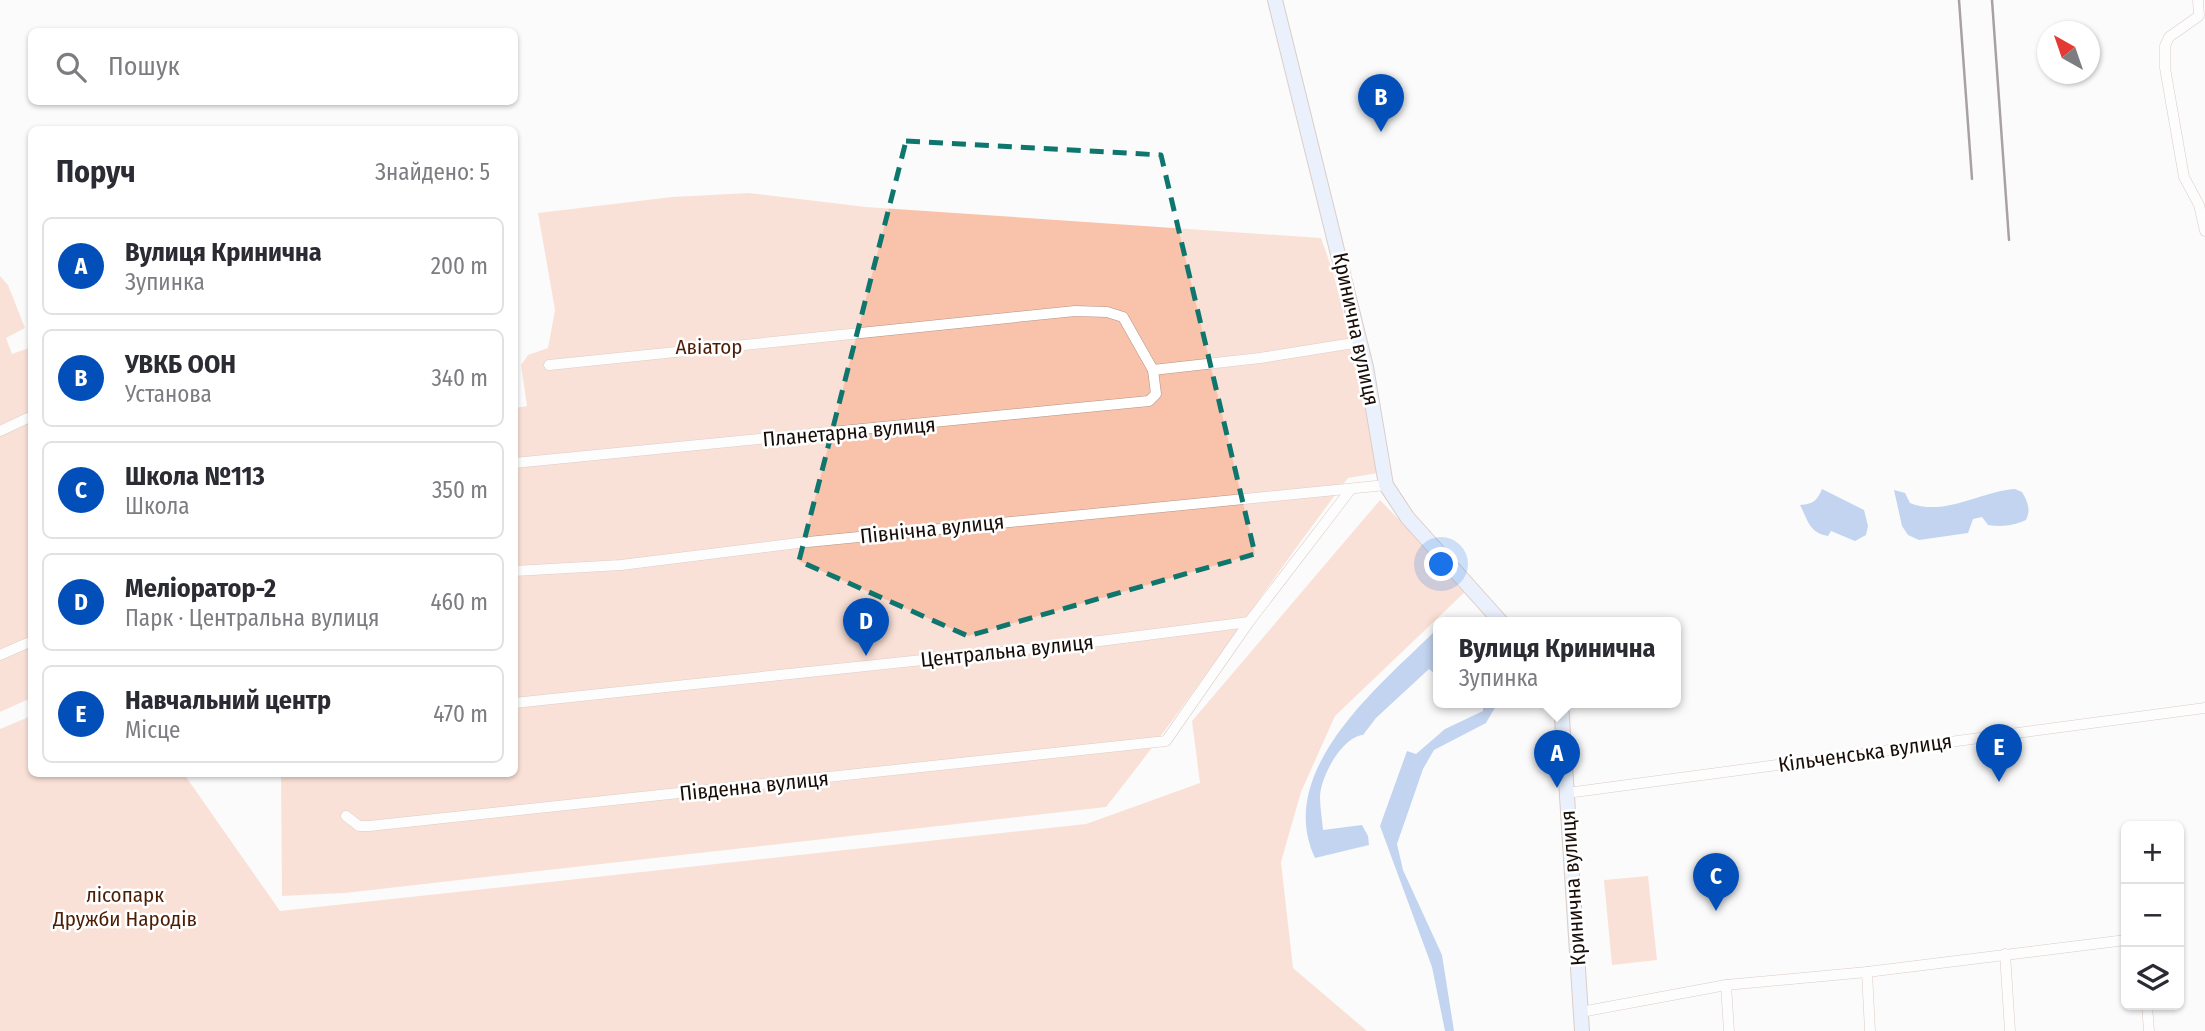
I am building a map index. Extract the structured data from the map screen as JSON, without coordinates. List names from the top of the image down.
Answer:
{
  "streets": {
    "street": [
      "Кринична вулиця",
      "Планетарна вулиця",
      "Північна вулиця",
      "Центральна вулиця",
      "Кільченська вулиця",
      "Південна вулиця"
    ]
  },
  "crossings": [
    ["Кринична вулиця", "Північна вулиця"],
    ["Кринична вулиця", "Кільченська вулиця"],
    ["Центральна вулиця", "Південна вулиця"]
  ],
  "parks": ["Авіатор", "лісопарк Дружби Народів"],
  "north": "top left",
  "page": {
    "search": "Пошук",
    "pins": [
      "B",
      "D",
      "E",
      "A",
      "C"
    ],
    "heading": ["Поруч", "Знайдено: 5"],
    "list": [
      {
        "mark": "A",
        "name": "Вулиця Кринична",
        "note": "Зупинка",
        "value": "200 m"
      },
      {
        "mark": "B",
        "name": "УВКБ ООН",
        "note": "Установа",
        "value": "340 m"
      },
      {
        "mark": "C",
        "name": "Школа №113",
        "note": "Школа",
        "value": "350 m"
      },
      {
        "mark": "D",
        "name": "Меліоратор-2",
        "note": "Парк · Центральна вулиця",
        "value": "460 m"
      },
      {
        "mark": "E",
        "name": "Навчальний центр",
        "note": "Місце",
        "value": "470 m"
      }
    ],
    "popup": ["Вулиця Кринична", "Зупинка"],
    "map_buttons": ["+", "−"]
  }
}
